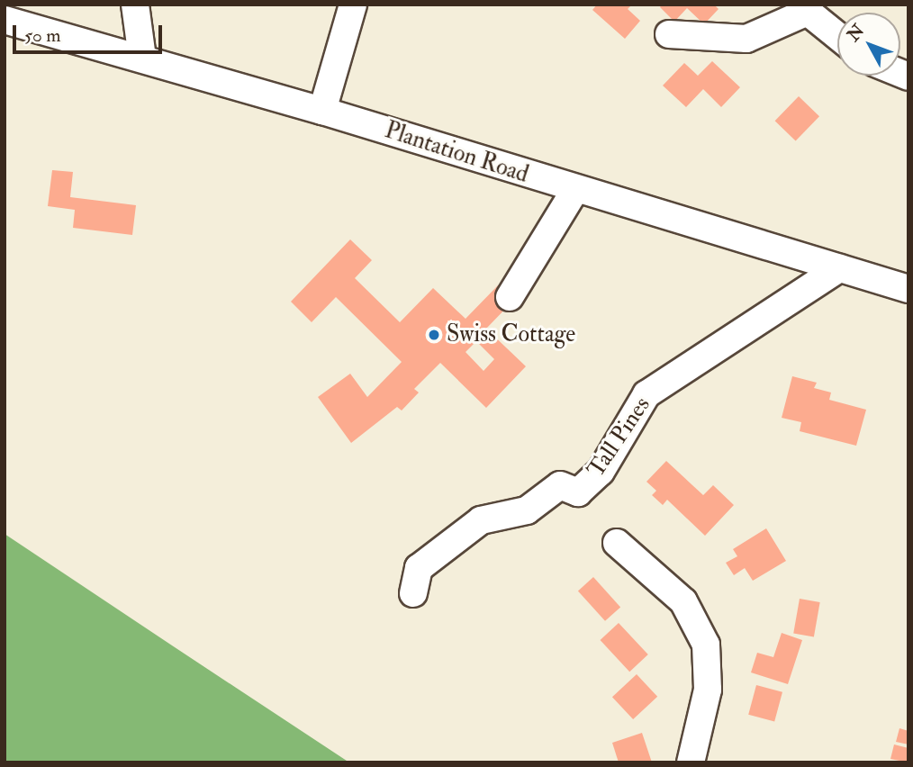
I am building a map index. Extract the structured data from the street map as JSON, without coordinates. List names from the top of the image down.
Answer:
{
  "streets": {
    "street": ["Plantation Road", "Tall Pines"]
  },
  "crossings": [
    ["Plantation Road", "Tall Pines"]
  ],
  "places": ["Swiss Cottage"],
  "scale_bar": "50 m",
  "north": "top left"
}
